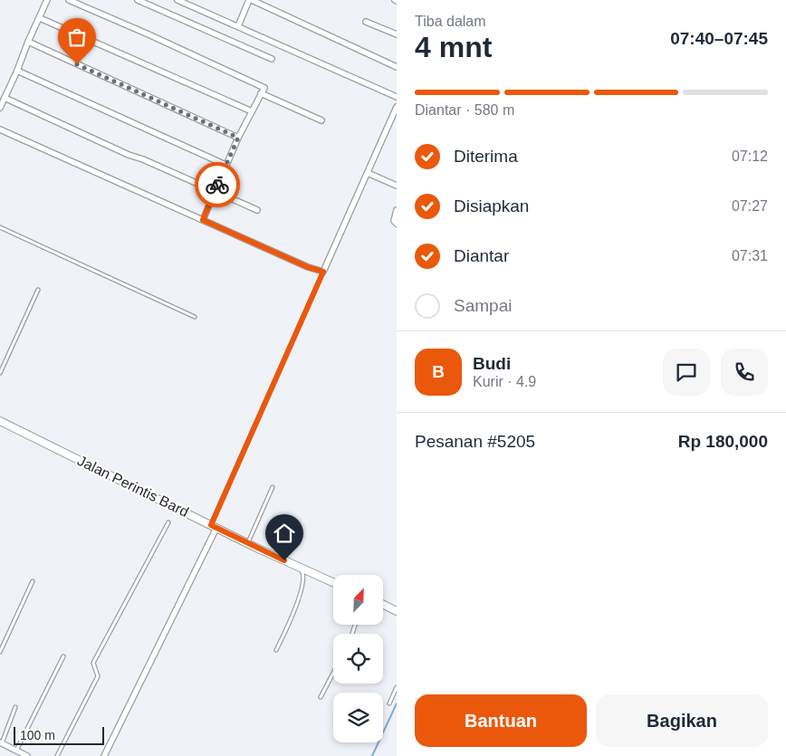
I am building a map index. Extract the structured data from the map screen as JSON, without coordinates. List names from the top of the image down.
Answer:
{
  "streets": {
    "street": ["Jalan Perintis Bard"]
  },
  "scale_bar": "100 m",
  "north": "top right",
  "page": {
    "heading": ["4 mnt", "Tiba dalam", "07:40–07:45"],
    "panel": [
      "Budi",
      "Kurir · 4.9",
      "Pesanan #5205",
      "Rp 180,000"
    ],
    "bar": "Diantar · 580 m",
    "list": [
      ["Diterima", "07:12"],
      ["Disiapkan", "07:27"],
      ["Diantar", "07:31"],
      "Sampai"
    ],
    "round": "B",
    "buttons": ["Bantuan", "Bagikan"],
    "scale": "100 m"
  }
}
